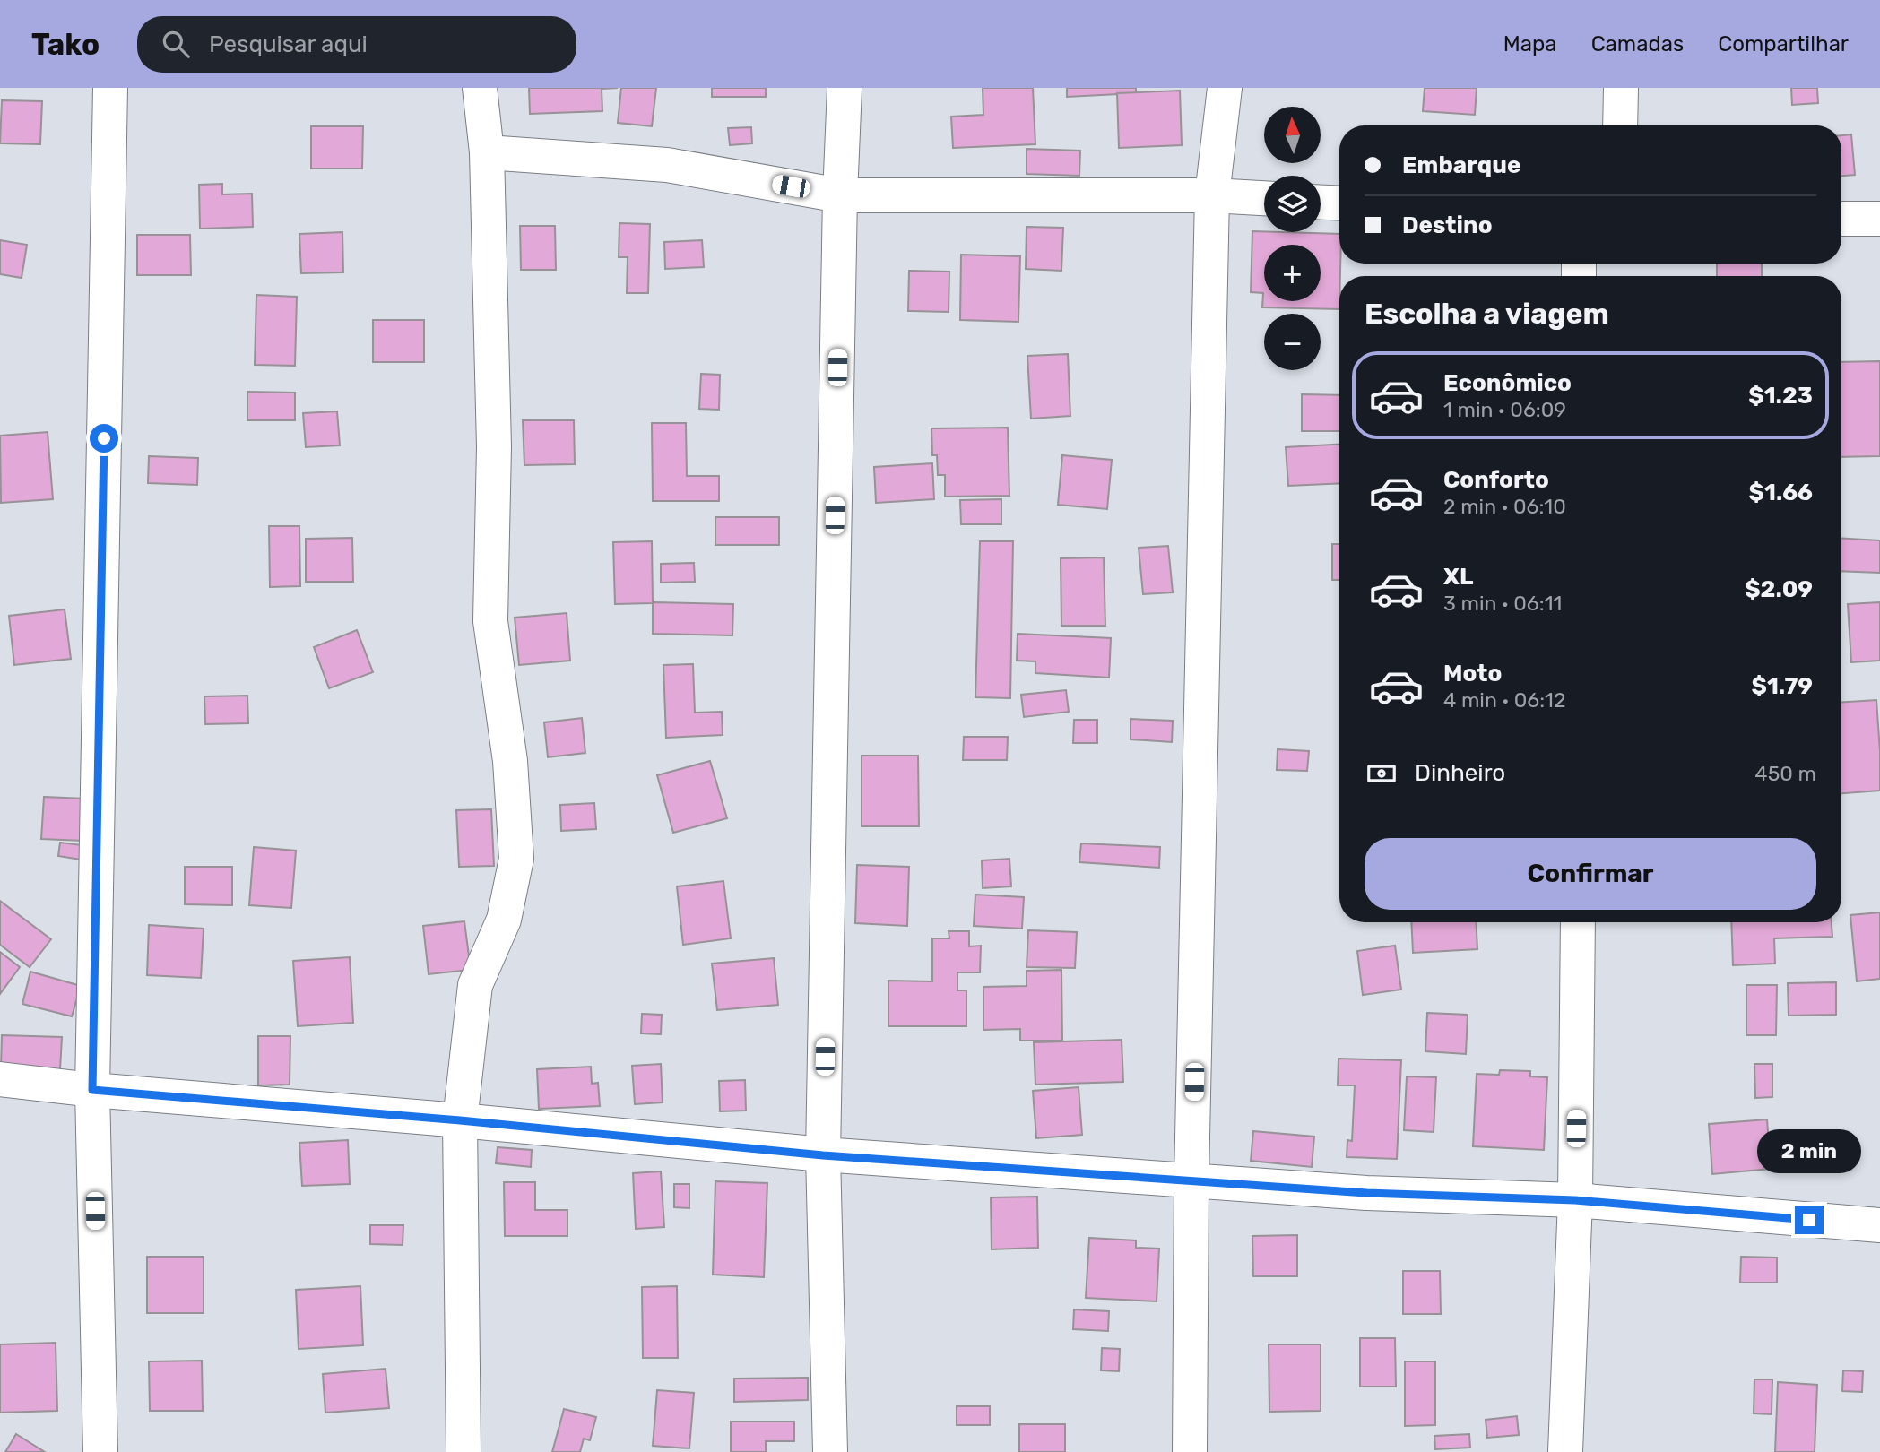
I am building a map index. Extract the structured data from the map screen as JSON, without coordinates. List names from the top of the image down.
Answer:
{
  "north": "top",
  "page": {
    "header": "Tako",
    "search": "Pesquisar aqui",
    "nav": ["Mapa", "Camadas", "Compartilhar"],
    "map_buttons": ["+", "−"],
    "banner": ["Embarque", "Destino"],
    "heading": "Escolha a viagem",
    "list": [
      {
        "name": "Econômico",
        "note": "1 min · 06:09",
        "value": "$1.23"
      },
      {
        "name": "Conforto",
        "note": "2 min · 06:10",
        "value": "$1.66"
      },
      {
        "name": "XL",
        "note": "3 min · 06:11",
        "value": "$2.09"
      },
      {
        "name": "Moto",
        "note": "4 min · 06:12",
        "value": "$1.79"
      }
    ],
    "pay": ["Dinheiro", "450 m"],
    "buttons": "Confirmar",
    "bubble": "2 min"
  }
}
